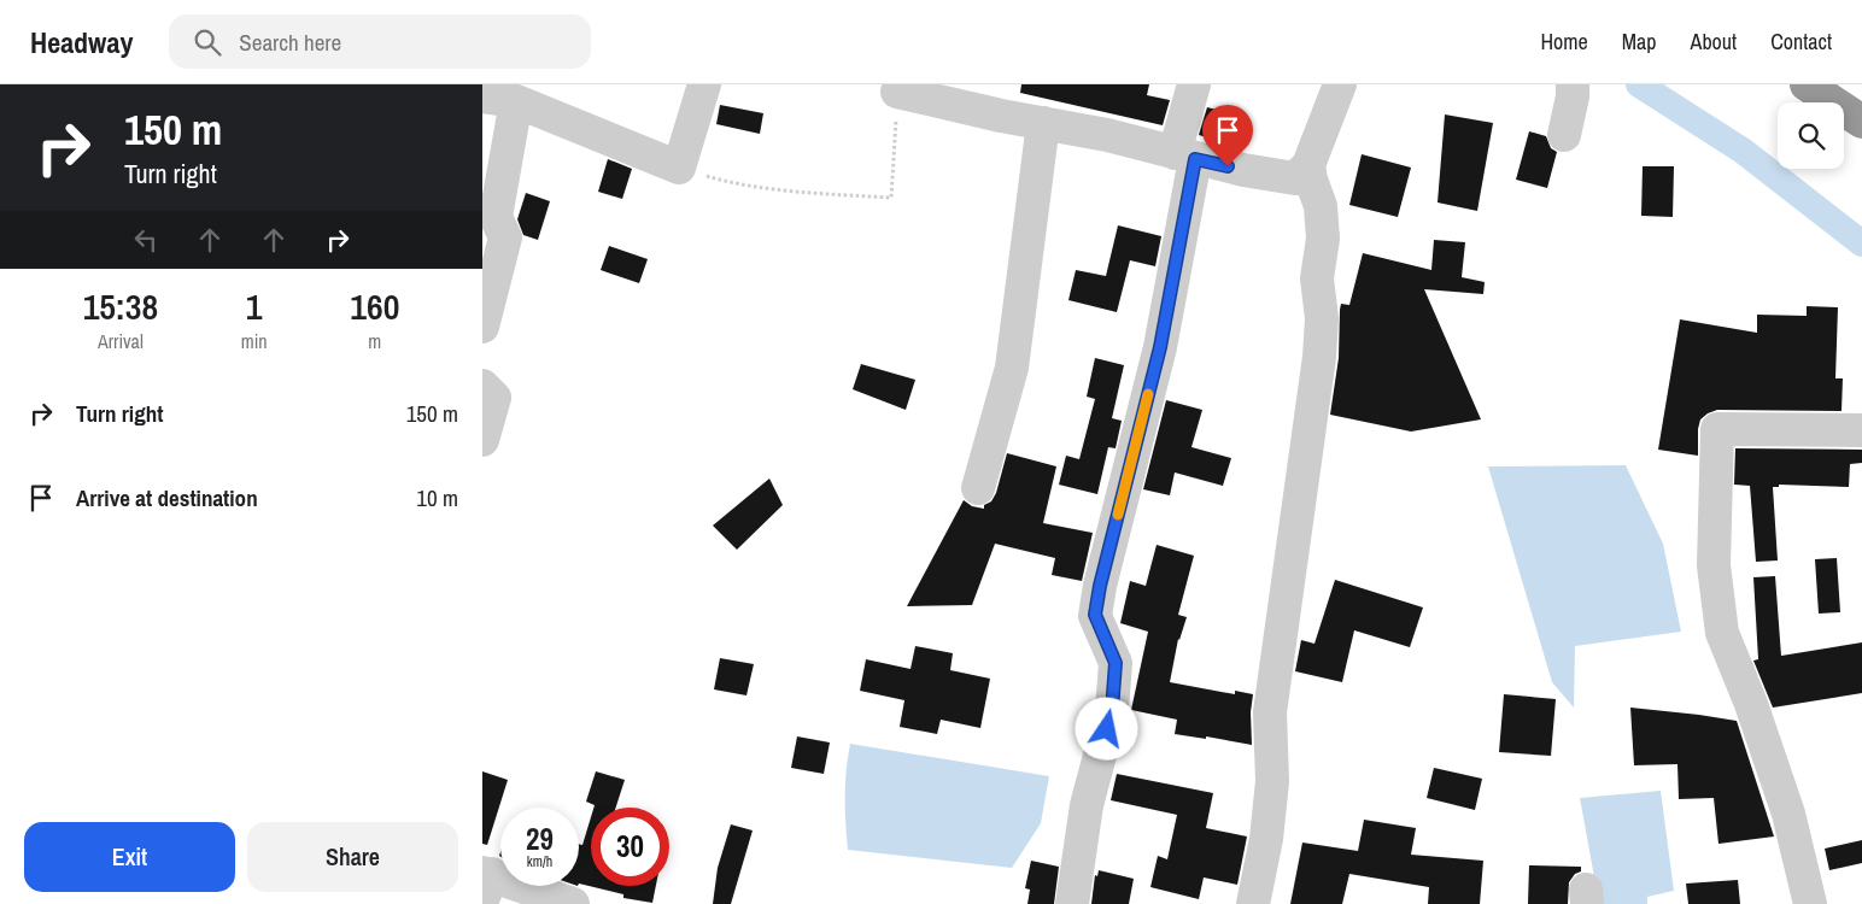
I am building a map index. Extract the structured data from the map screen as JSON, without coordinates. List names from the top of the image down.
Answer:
{
  "page": {
    "header": "Headway",
    "search": "Search here",
    "nav": [
      "Home",
      "Map",
      "About",
      "Contact"
    ],
    "turn": ["150 m", "Turn right"],
    "eta": [
      "15:38",
      "Arrival",
      "1",
      "min",
      "160",
      "m"
    ],
    "list": [
      {
        "name": "Turn right",
        "value": "150 m"
      },
      {
        "name": "Arrive at destination",
        "value": "10 m"
      }
    ],
    "speed": "29 km/h",
    "limit": "30",
    "buttons": ["Exit", "Share"]
  }
}
